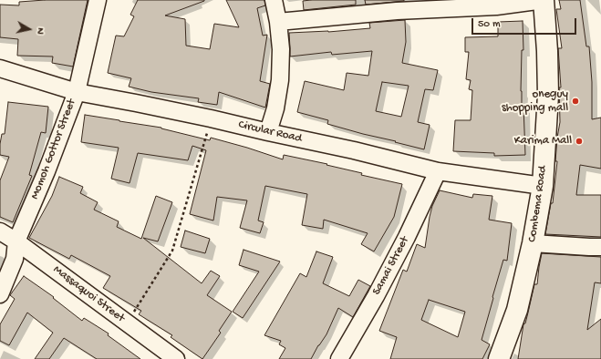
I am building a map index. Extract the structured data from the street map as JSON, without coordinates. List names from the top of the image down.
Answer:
{
  "streets": {
    "street": [
      "Circular Road",
      "Momoh Gottor Street",
      "Combema Road",
      "Samai Street",
      "Massaquoi Street"
    ]
  },
  "crossings": [
    ["Circular Road", "Momoh Gottor Street"],
    ["Circular Road", "Combema Road"],
    ["Circular Road", "Samai Street"],
    ["Momoh Gottor Street", "Massaquoi Street"]
  ],
  "places": ["oneguy shopping mall", "Karima Mall"],
  "scale_bar": "50 m",
  "north": "right"
}
